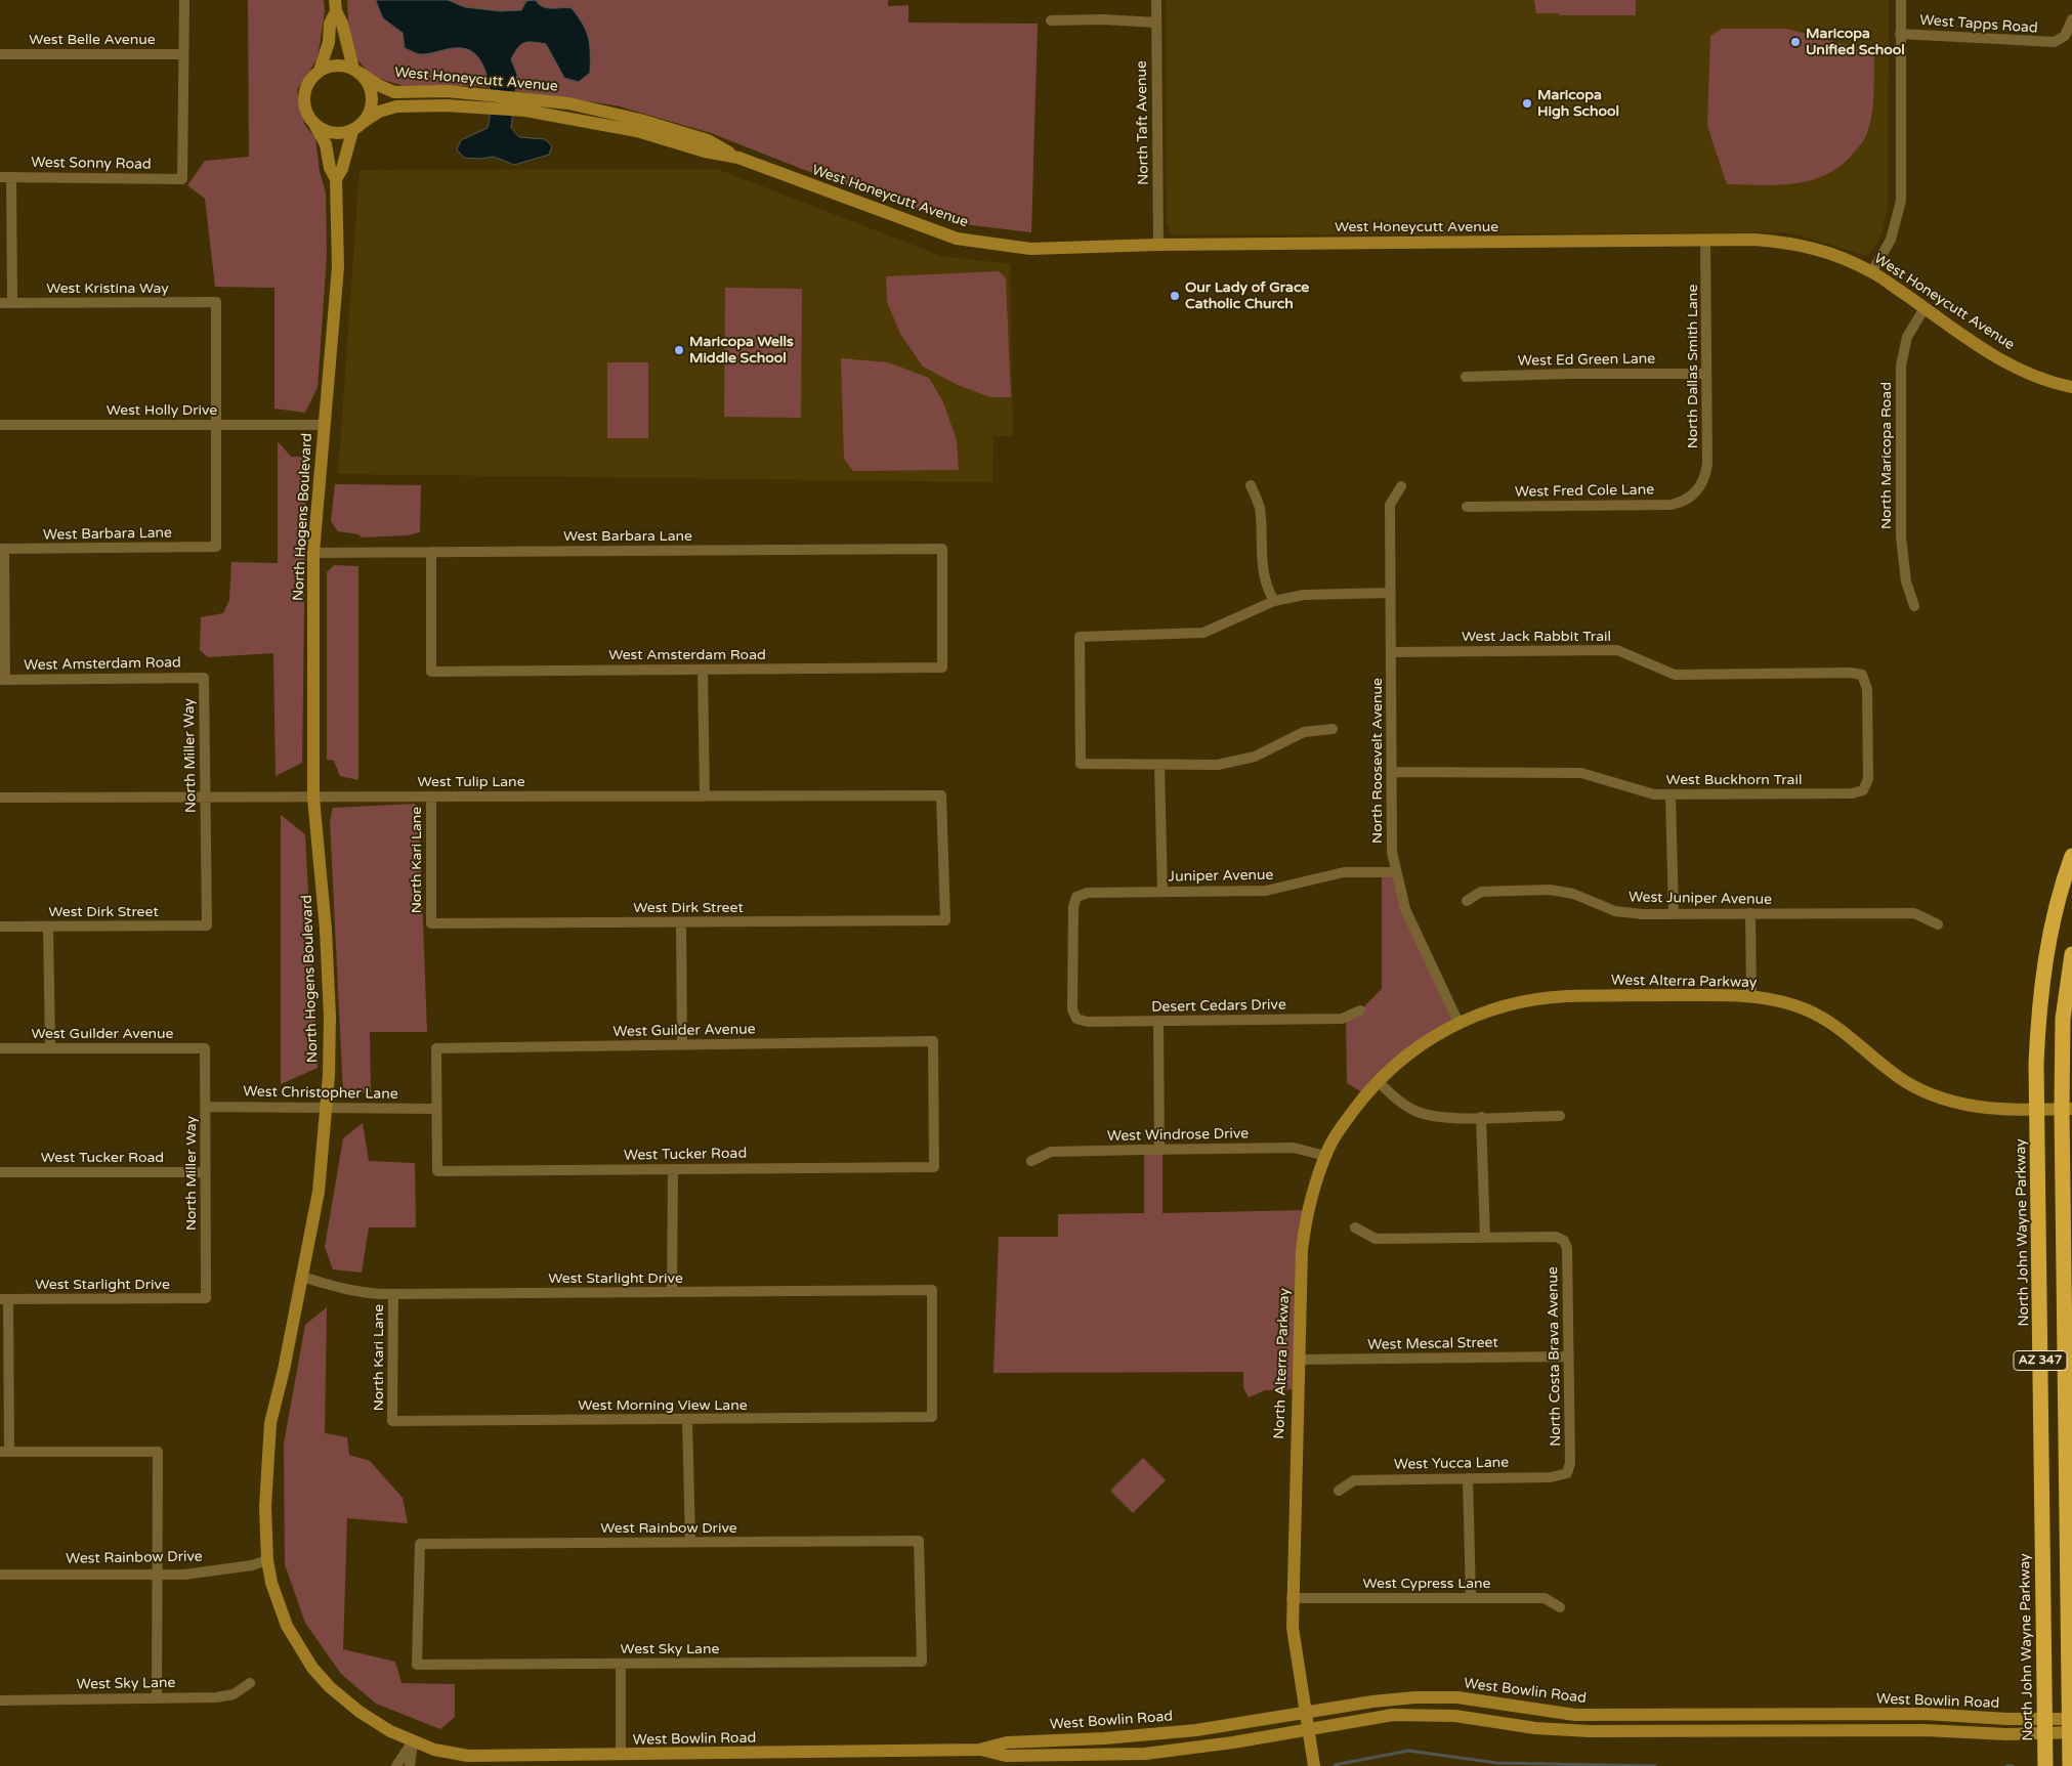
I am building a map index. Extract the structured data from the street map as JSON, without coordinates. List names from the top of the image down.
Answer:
{
  "streets": {
    "highway": ["North John Wayne Parkway", "AZ 347"],
    "street": [
      "West Tapps Road",
      "West Belle Avenue",
      "West Honeycutt Avenue",
      "North Taft Avenue",
      "West Sonny Road",
      "West Kristina Way",
      "West Ed Green Lane",
      "North Dallas Smith Lane",
      "West Holly Drive",
      "North Maricopa Road",
      "West Fred Cole Lane",
      "North Hogens Boulevard",
      "West Barbara Lane",
      "West Jack Rabbit Trail",
      "West Amsterdam Road",
      "North Miller Way",
      "North Roosevelt Avenue",
      "West Buckhorn Trail",
      "West Tulip Lane",
      "North Kari Lane",
      "Juniper Avenue",
      "West Juniper Avenue",
      "West Dirk Street",
      "West Alterra Parkway",
      "Desert Cedars Drive",
      "West Guilder Avenue",
      "West Christopher Lane",
      "West Windrose Drive",
      "West Tucker Road",
      "West Starlight Drive",
      "West Mescal Street",
      "North Costa Brava Avenue",
      "North Alterra Parkway",
      "West Morning View Lane",
      "West Yucca Lane",
      "West Rainbow Drive",
      "West Cypress Lane",
      "West Sky Lane",
      "West Bowlin Road"
    ]
  },
  "crossings": [
    ["West Belle Avenue", "West Sonny Road"],
    ["West Honeycutt Avenue", "North Taft Avenue"],
    ["West Honeycutt Avenue", "North Dallas Smith Lane"],
    ["West Honeycutt Avenue", "North Maricopa Road"],
    ["West Honeycutt Avenue", "North Hogens Boulevard"],
    ["West Kristina Way", "West Holly Drive"],
    ["West Kristina Way", "West Barbara Lane"],
    ["West Ed Green Lane", "North Dallas Smith Lane"],
    ["North Dallas Smith Lane", "West Fred Cole Lane"],
    ["West Holly Drive", "North Hogens Boulevard"],
    ["West Holly Drive", "West Barbara Lane"],
    ["North Hogens Boulevard", "West Barbara Lane"],
    ["North Hogens Boulevard", "West Tulip Lane"],
    ["North Hogens Boulevard", "West Christopher Lane"],
    ["North Hogens Boulevard", "West Starlight Drive"],
    ["North Hogens Boulevard", "West Rainbow Drive"],
    ["North Hogens Boulevard", "West Bowlin Road"],
    ["West Barbara Lane", "West Amsterdam Road"],
    ["West Jack Rabbit Trail", "North Roosevelt Avenue"],
    ["West Jack Rabbit Trail", "West Buckhorn Trail"],
    ["West Amsterdam Road", "North Miller Way"],
    ["North Miller Way", "West Tulip Lane"],
    ["North Miller Way", "West Dirk Street"],
    ["North Miller Way", "West Guilder Avenue"],
    ["North Miller Way", "West Christopher Lane"],
    ["North Miller Way", "West Tucker Road"],
    ["North Miller Way", "West Starlight Drive"],
    ["North Roosevelt Avenue", "West Buckhorn Trail"],
    ["North Roosevelt Avenue", "Juniper Avenue"],
    ["North Roosevelt Avenue", "West Alterra Parkway"],
    ["North Roosevelt Avenue", "North Alterra Parkway"],
    ["West Tulip Lane", "North Kari Lane"],
    ["West Tulip Lane", "West Dirk Street"],
    ["North Kari Lane", "West Dirk Street"],
    ["North Kari Lane", "West Starlight Drive"],
    ["North Kari Lane", "West Morning View Lane"],
    ["Juniper Avenue", "Desert Cedars Drive"],
    ["West Alterra Parkway", "North John Wayne Parkway"],
    ["West Alterra Parkway", "AZ 347"],
    ["West Alterra Parkway", "North Alterra Parkway"],
    ["West Guilder Avenue", "West Christopher Lane"],
    ["West Guilder Avenue", "West Tucker Road"],
    ["West Christopher Lane", "West Tucker Road"],
    ["West Windrose Drive", "North Alterra Parkway"],
    ["North John Wayne Parkway", "West Bowlin Road"],
    ["West Starlight Drive", "West Morning View Lane"],
    ["West Mescal Street", "North Costa Brava Avenue"],
    ["West Mescal Street", "North Alterra Parkway"],
    ["North Costa Brava Avenue", "West Yucca Lane"],
    ["AZ 347", "West Bowlin Road"],
    ["North Alterra Parkway", "West Cypress Lane"],
    ["North Alterra Parkway", "West Bowlin Road"],
    ["West Rainbow Drive", "West Sky Lane"]
  ],
  "places": [
    "Maricopa Unified School",
    "Maricopa High School",
    "Our Lady of Grace Catholic Church",
    "Maricopa Wells Middle School"
  ]
}
